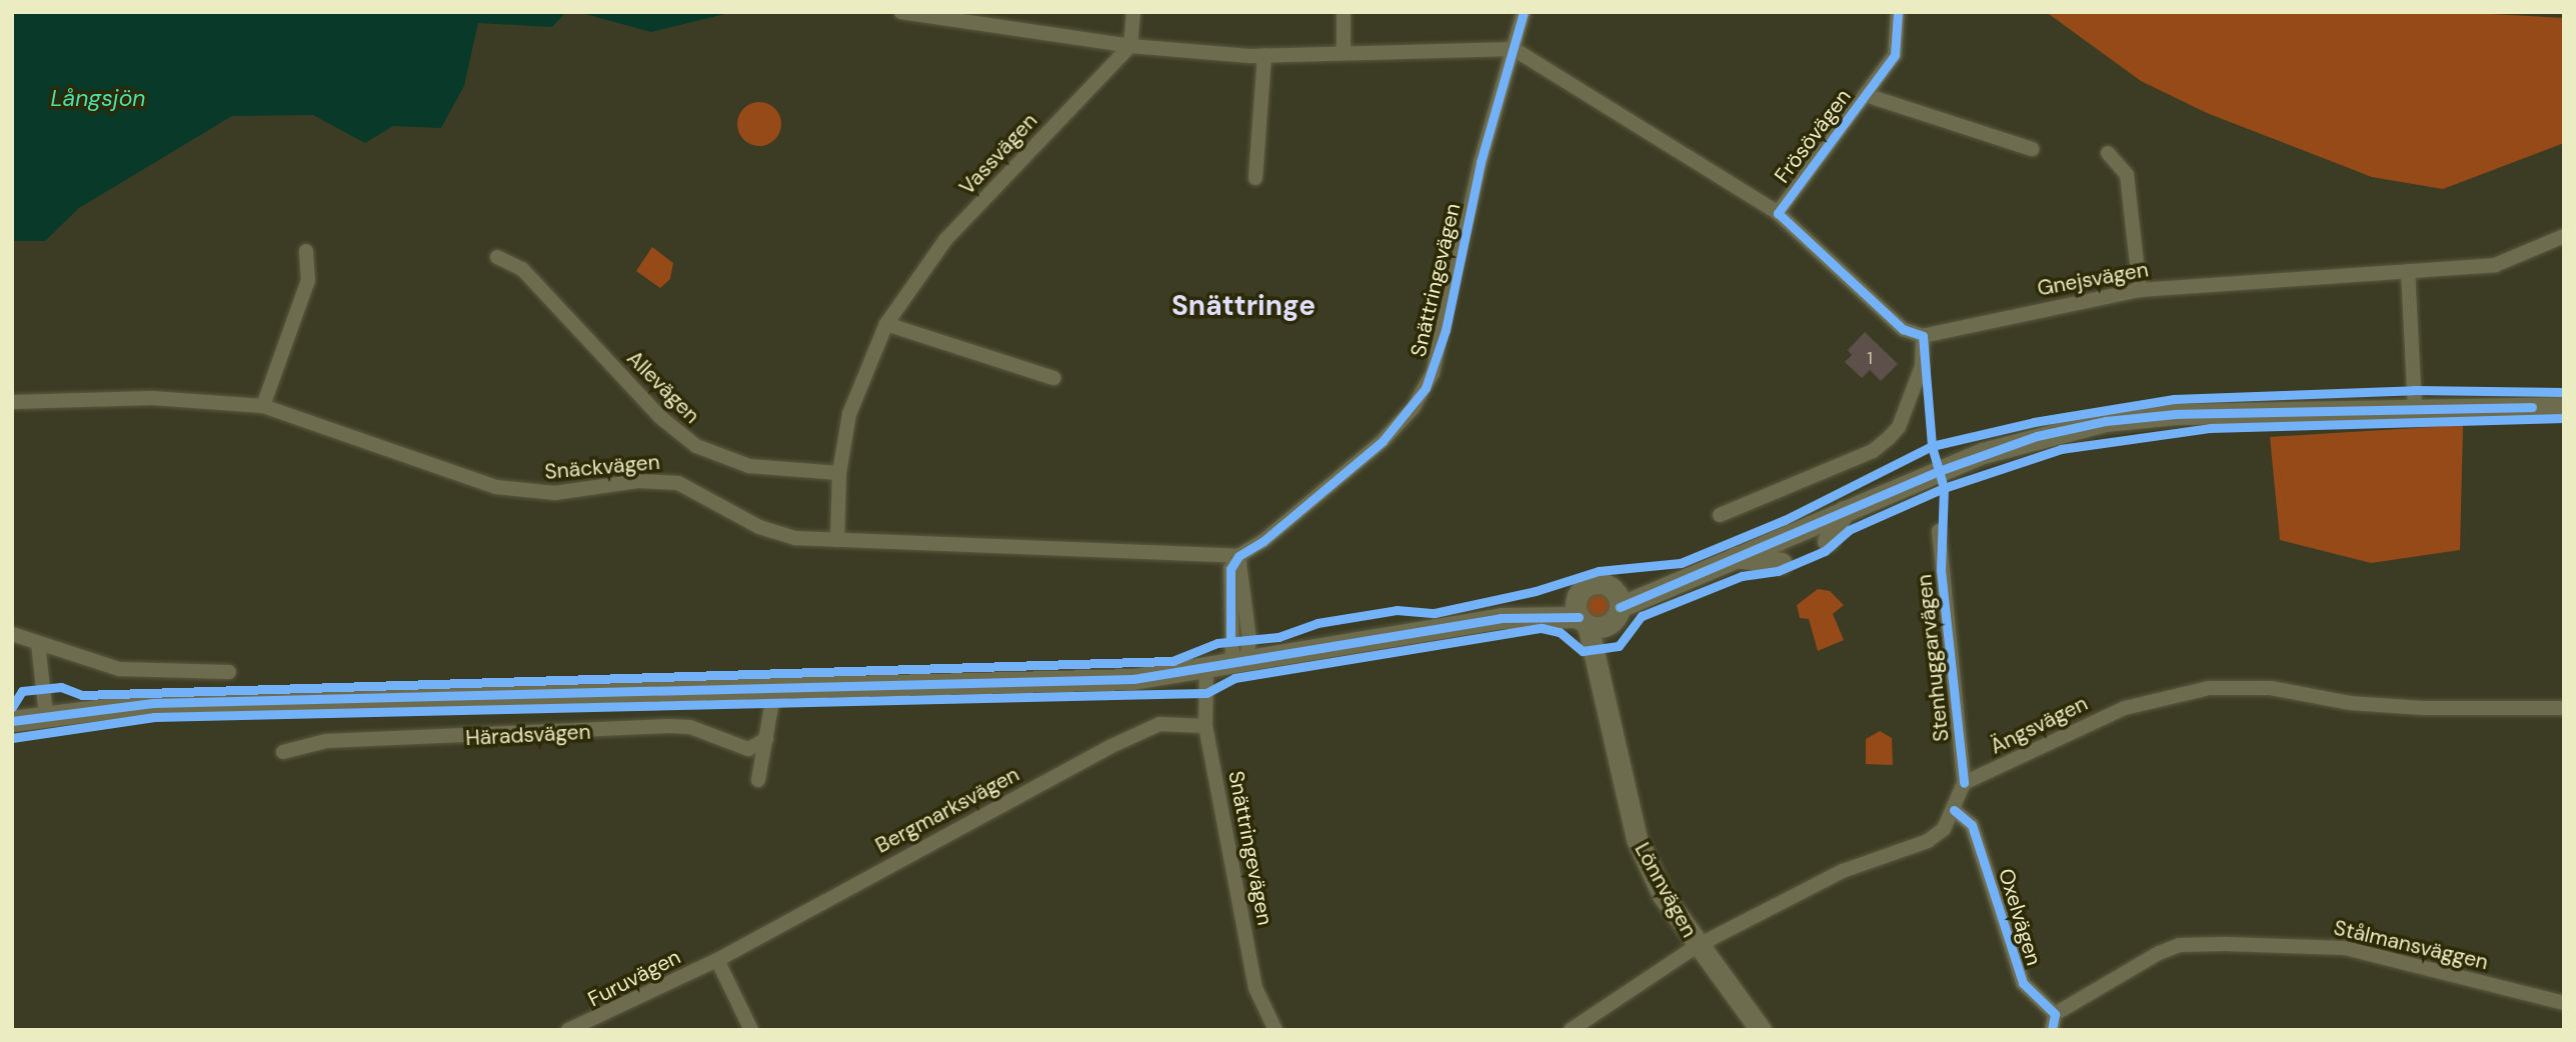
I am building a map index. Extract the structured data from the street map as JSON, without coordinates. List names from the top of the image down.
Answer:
{
  "streets": {
    "street": [
      "Frösövägen",
      "Vassvägen",
      "Gnejsvägen",
      "Snättringevägen",
      "Allevägen",
      "Snäckvägen",
      "Stenhuggarvägen",
      "Ängsvägen",
      "Häradsvägen",
      "Bergmarksvägen",
      "Lönnvägen",
      "Oxelvägen",
      "Stålmansväggen",
      "Furuvägen"
    ]
  },
  "crossings": [
    ["Frösövägen", "Gnejsvägen"],
    ["Frösövägen", "Snättringevägen"],
    ["Vassvägen", "Allevägen"],
    ["Vassvägen", "Snäckvägen"],
    ["Snättringevägen", "Snäckvägen"],
    ["Snättringevägen", "Häradsvägen"],
    ["Snättringevägen", "Bergmarksvägen"],
    ["Stenhuggarvägen", "Ängsvägen"],
    ["Häradsvägen", "Lönnvägen"],
    ["Bergmarksvägen", "Furuvägen"],
    ["Oxelvägen", "Stålmansväggen"]
  ],
  "districts": ["Snättringe"],
  "water": ["Långsjön"],
  "house_numbers": ["1"]
}
